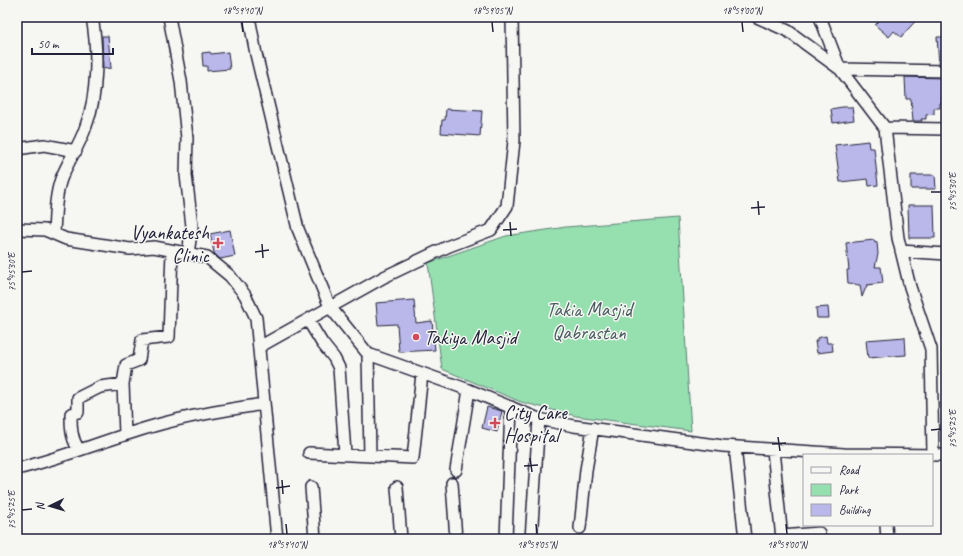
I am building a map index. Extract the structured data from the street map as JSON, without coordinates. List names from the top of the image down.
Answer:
{
  "parks": ["Takia Masjid Qabrastan"],
  "places": {
    "health": ["Vyankatesh Clinic", "City Care Hospital"],
    "other": ["Takiya Masjid"]
  },
  "legend": ["Road", "Park", "Building"],
  "scale_bar": "50 m",
  "north": "left",
  "coordinates": [
    "18°59'10\"N",
    "18°59'05\"N",
    "18°59'00\"N",
    "75°45'30\"E",
    "75°45'25\"E"
  ]
}
